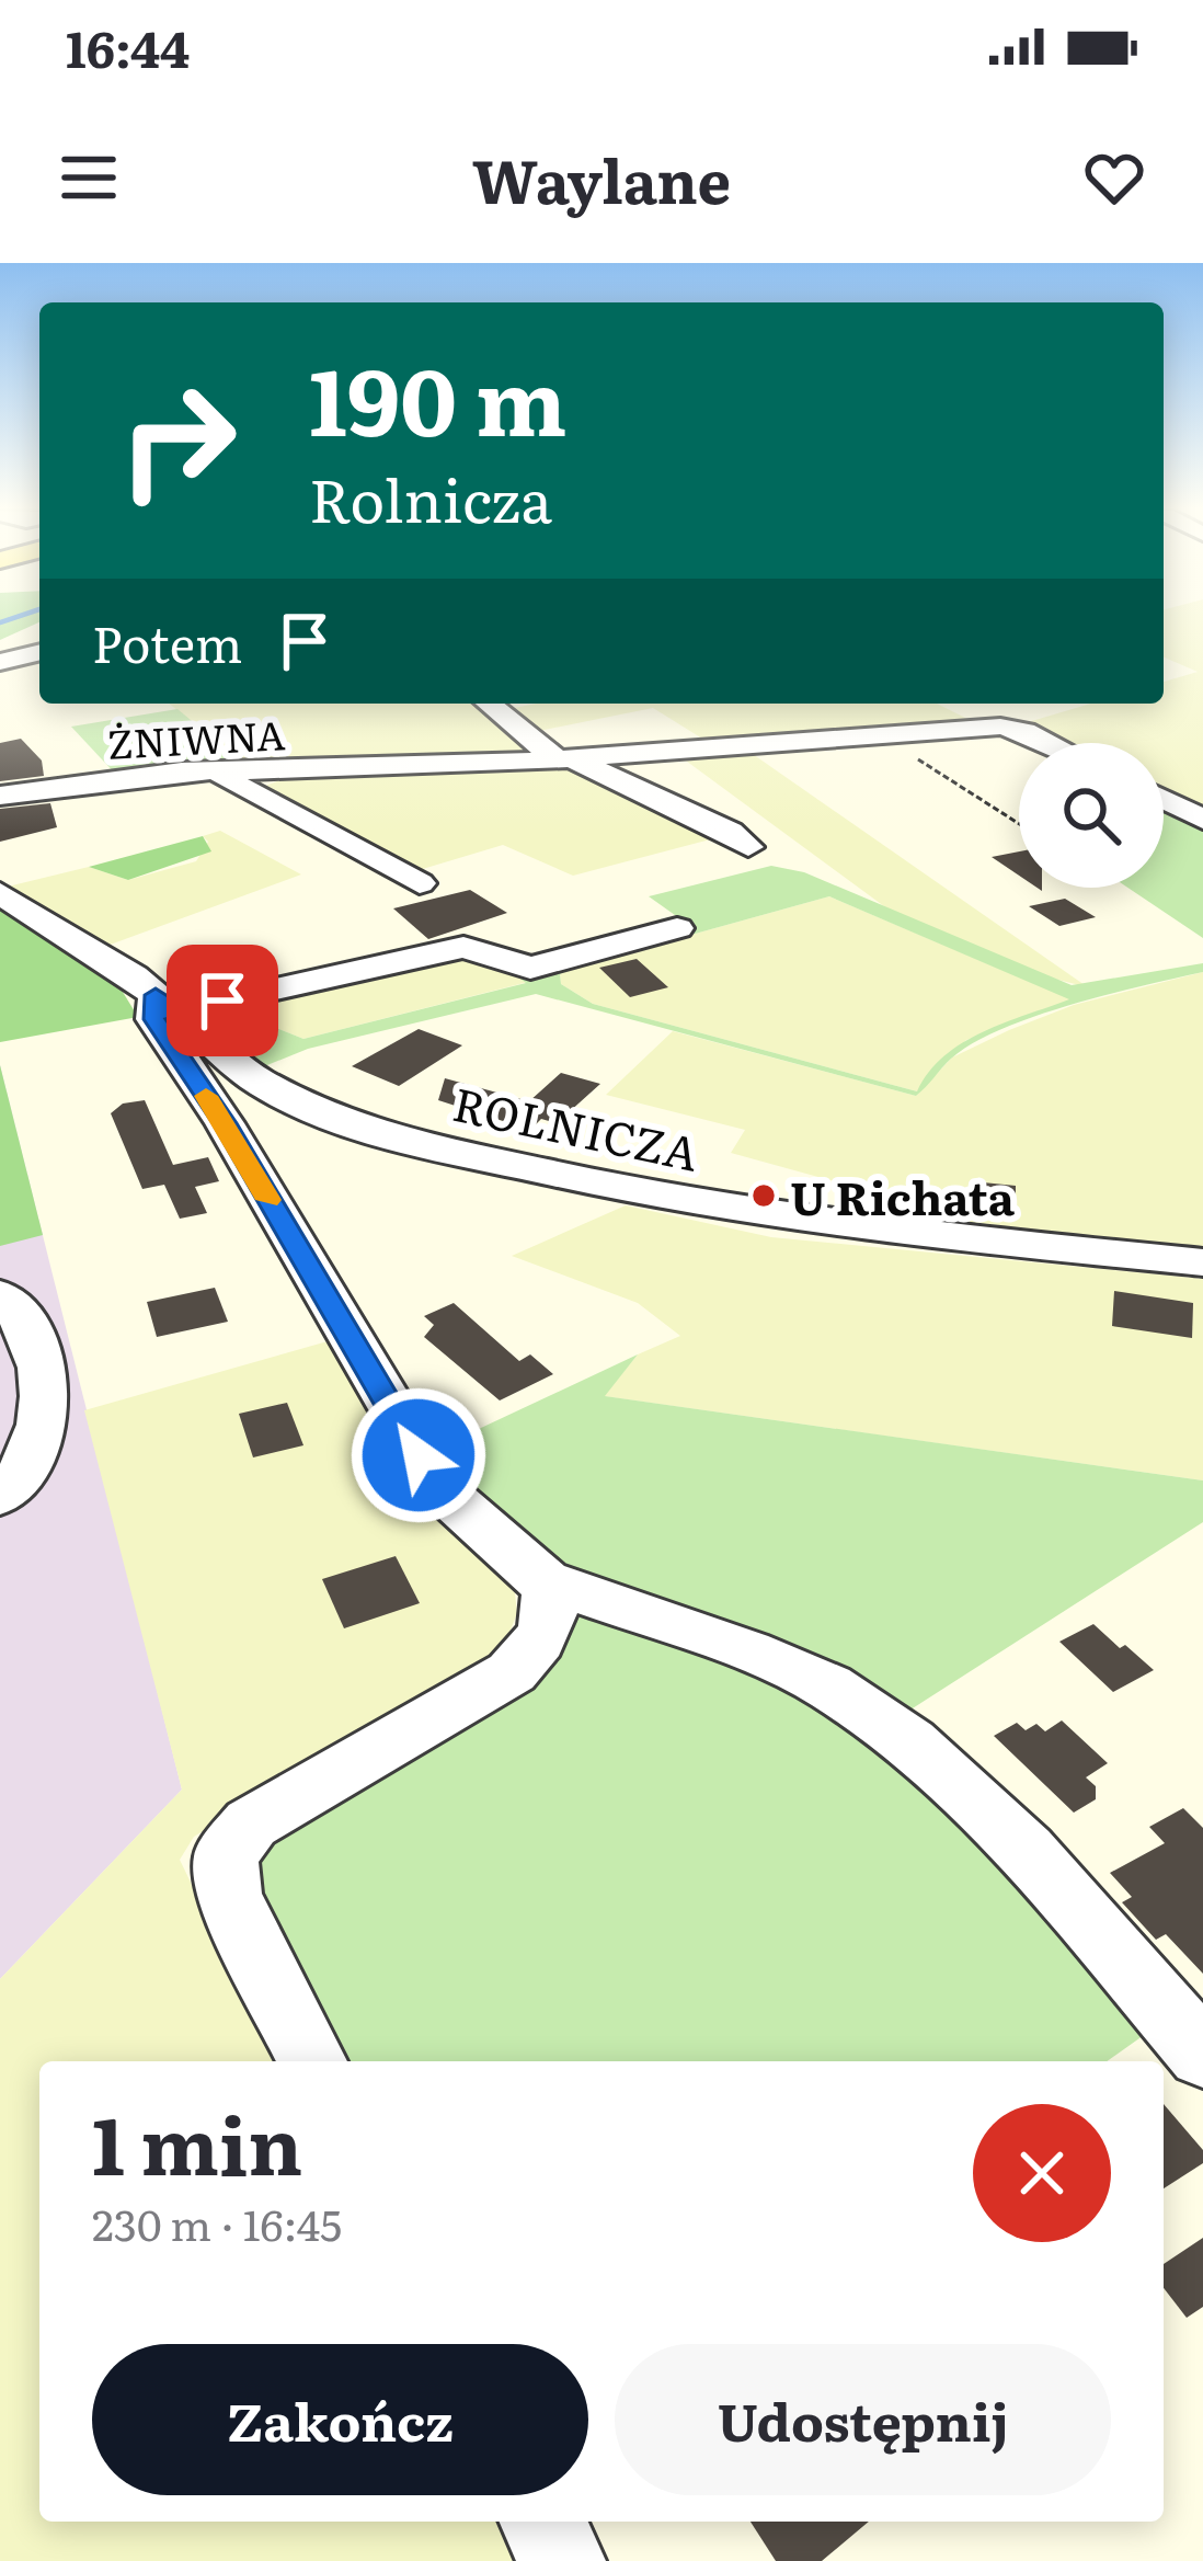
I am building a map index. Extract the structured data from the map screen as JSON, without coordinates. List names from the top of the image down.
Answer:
{
  "streets": {
    "street": ["ŻNIWNA", "ROLNICZA"]
  },
  "places": ["U Richata"],
  "page": {
    "status": "16:44",
    "header": "Waylane",
    "turn": ["190 m", "Rolnicza"],
    "then": "Potem",
    "heading": ["1 min", "230 m · 16:45"],
    "buttons": ["Zakończ", "Udostępnij"]
  }
}
